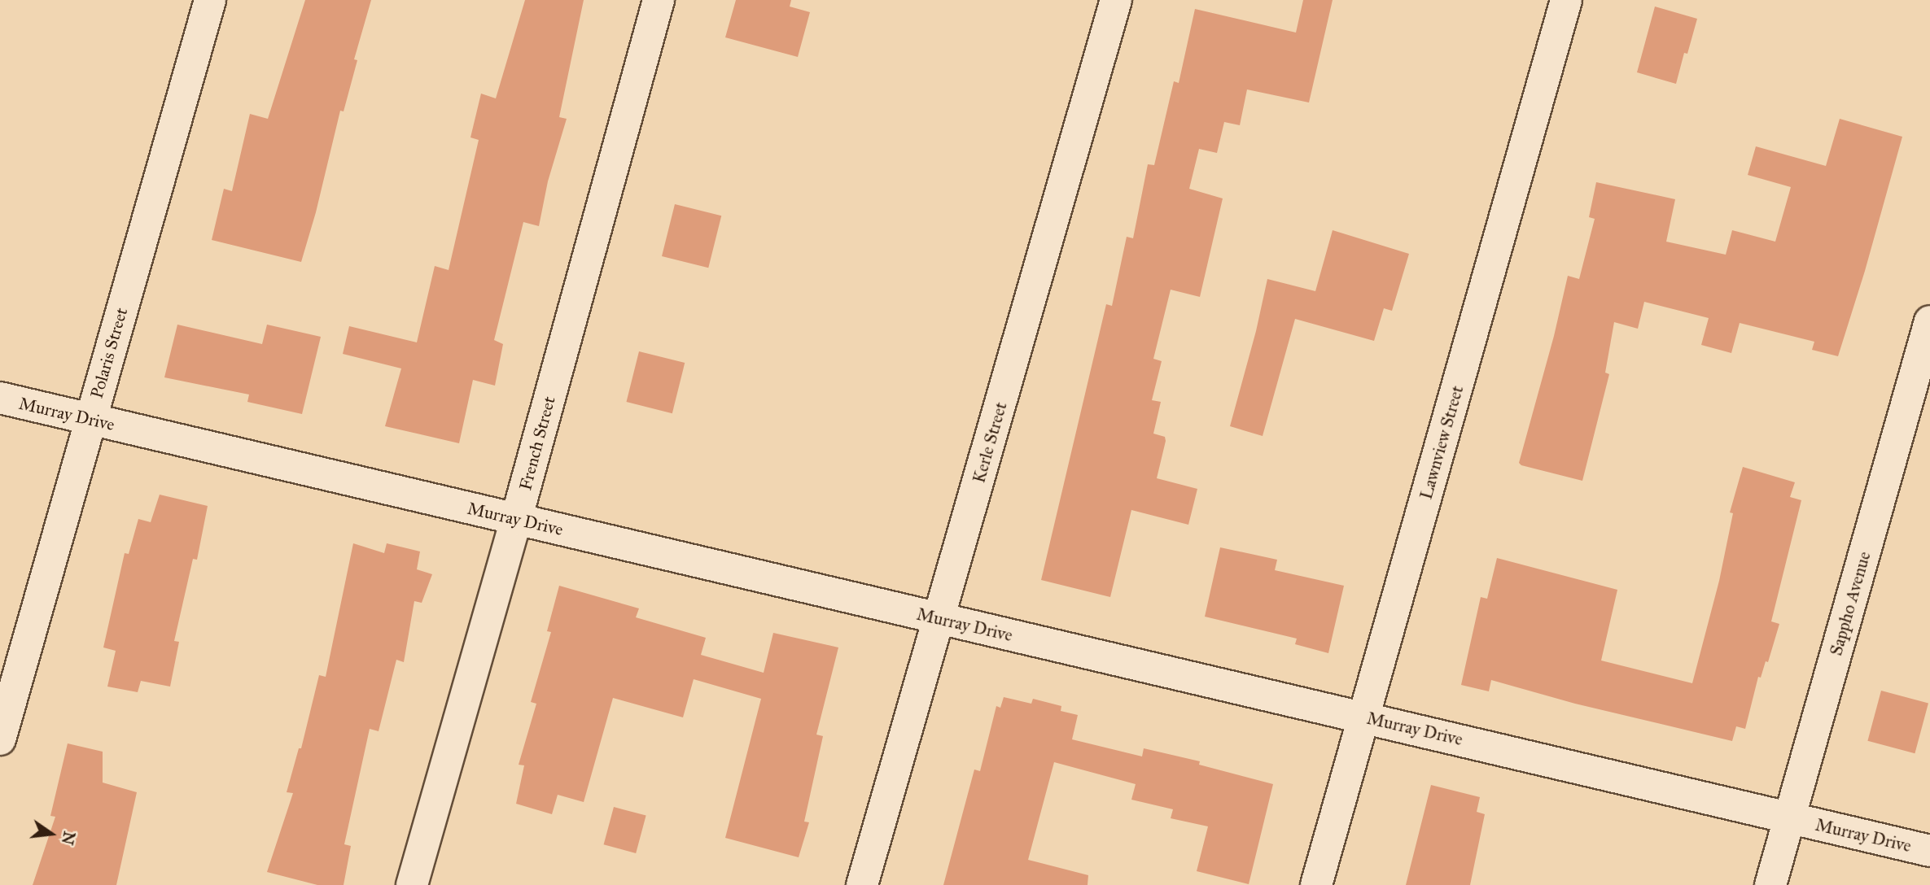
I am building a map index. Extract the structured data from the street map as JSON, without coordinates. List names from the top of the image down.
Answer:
{
  "streets": {
    "street": [
      "Polaris Street",
      "Murray Drive",
      "Kerle Street",
      "Lawnview Street",
      "French Street",
      "Sappho Avenue"
    ]
  },
  "crossings": [
    ["Polaris Street", "Murray Drive"],
    ["Murray Drive", "Kerle Street"],
    ["Murray Drive", "Lawnview Street"],
    ["Murray Drive", "French Street"],
    ["Murray Drive", "Sappho Avenue"]
  ],
  "north": "right"
}
